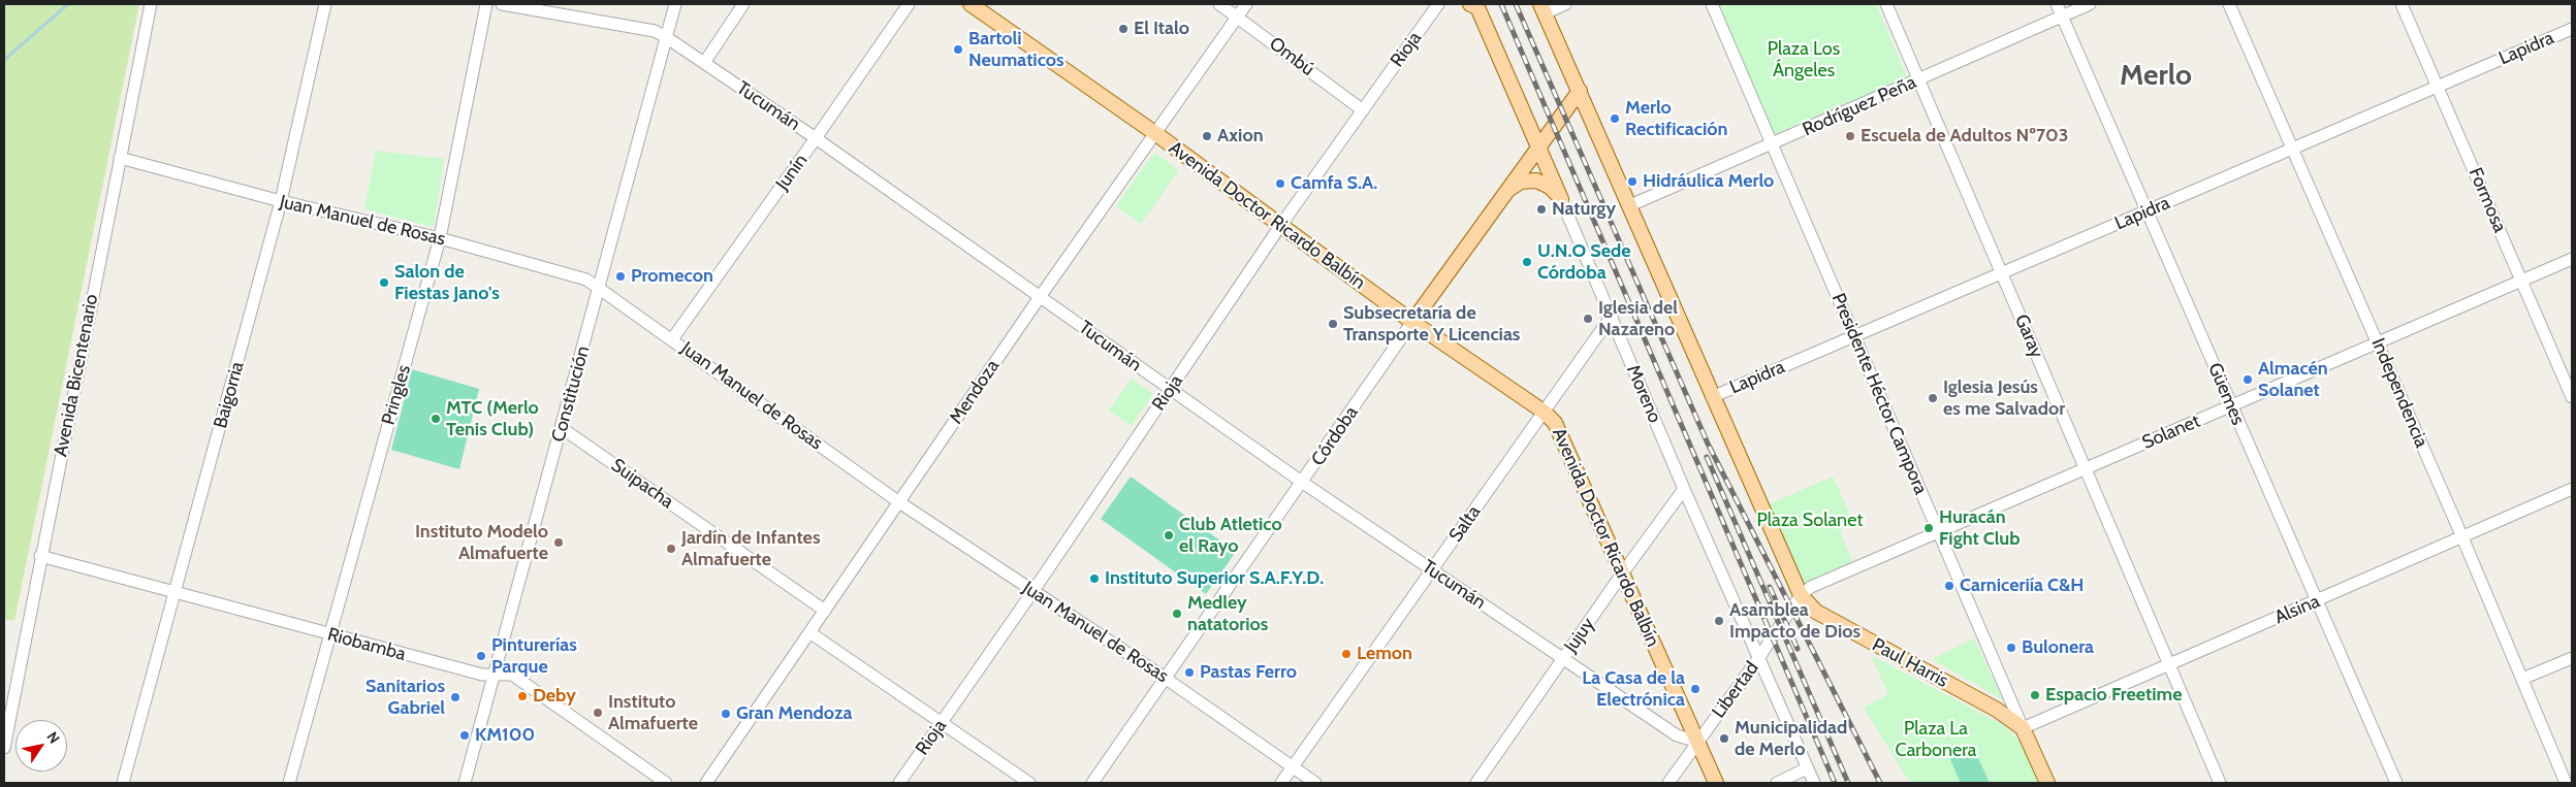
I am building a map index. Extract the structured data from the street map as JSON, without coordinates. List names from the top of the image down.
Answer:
{
  "streets": {
    "main road": [
      "Avenida Doctor Ricardo Balbín",
      "Moreno",
      "Presidente Héctor Campora",
      "Córdoba",
      "Paul Harris"
    ],
    "street": [
      "Lapidra",
      "Rioja",
      "Ombú",
      "Tucumán",
      "Rodríguez Peña",
      "Junín",
      "Formosa",
      "Juan Manuel de Rosas",
      "Garay",
      "Avenida Bicentenario",
      "Mendoza",
      "Independencia",
      "Constitución",
      "Güemes",
      "Baigorria",
      "Pringles",
      "Solanet",
      "Suipacha",
      "Salta",
      "Alsina",
      "Jujuy",
      "Riobamba",
      "Libertad"
    ]
  },
  "crossings": [
    ["Lapidra", "Formosa"],
    ["Lapidra", "Garay"],
    ["Lapidra", "Independencia"],
    ["Lapidra", "Presidente Héctor Campora"],
    ["Lapidra", "Güemes"],
    ["Rioja", "Ombú"],
    ["Rioja", "Tucumán"],
    ["Rioja", "Avenida Doctor Ricardo Balbín"],
    ["Rioja", "Juan Manuel de Rosas"],
    ["Ombú", "Mendoza"],
    ["Tucumán", "Junín"],
    ["Tucumán", "Avenida Doctor Ricardo Balbín"],
    ["Tucumán", "Mendoza"],
    ["Tucumán", "Constitución"],
    ["Tucumán", "Córdoba"],
    ["Tucumán", "Salta"],
    ["Tucumán", "Jujuy"],
    ["Tucumán", "Libertad"],
    ["Rodríguez Peña", "Garay"],
    ["Rodríguez Peña", "Presidente Héctor Campora"],
    ["Rodríguez Peña", "Güemes"],
    ["Junín", "Juan Manuel de Rosas"],
    ["Formosa", "Solanet"],
    ["Avenida Doctor Ricardo Balbín", "Mendoza"],
    ["Avenida Doctor Ricardo Balbín", "Córdoba"],
    ["Avenida Doctor Ricardo Balbín", "Salta"],
    ["Avenida Doctor Ricardo Balbín", "Jujuy"],
    ["Avenida Doctor Ricardo Balbín", "Libertad"],
    ["Juan Manuel de Rosas", "Avenida Bicentenario"],
    ["Juan Manuel de Rosas", "Mendoza"],
    ["Juan Manuel de Rosas", "Constitución"],
    ["Juan Manuel de Rosas", "Baigorria"],
    ["Juan Manuel de Rosas", "Pringles"],
    ["Juan Manuel de Rosas", "Córdoba"],
    ["Juan Manuel de Rosas", "Salta"],
    ["Garay", "Solanet"],
    ["Garay", "Alsina"],
    ["Avenida Bicentenario", "Riobamba"],
    ["Mendoza", "Suipacha"],
    ["Independencia", "Solanet"],
    ["Independencia", "Alsina"],
    ["Constitución", "Suipacha"],
    ["Constitución", "Riobamba"],
    ["Moreno", "Córdoba"],
    ["Moreno", "Salta"],
    ["Moreno", "Jujuy"],
    ["Moreno", "Libertad"],
    ["Presidente Héctor Campora", "Solanet"],
    ["Presidente Héctor Campora", "Alsina"],
    ["Presidente Héctor Campora", "Paul Harris"],
    ["Güemes", "Solanet"],
    ["Güemes", "Alsina"],
    ["Baigorria", "Riobamba"],
    ["Pringles", "Riobamba"],
    ["Solanet", "Paul Harris"],
    ["Solanet", "Libertad"],
    ["Alsina", "Paul Harris"],
    ["Paul Harris", "Libertad"]
  ],
  "districts": ["Merlo"],
  "parks": ["Plaza Los Ángeles", "Plaza Solanet", "Plaza La Carbonera"],
  "places": [
    "El Italo",
    "Bartoli Neumaticos",
    "Merlo Rectificación",
    "Axion",
    "Escuela de Adultos Nº703",
    "Hidráulica Merlo",
    "Camfa S.A.",
    "Naturgy",
    "U.N.O Sede Córdoba",
    "Promecon",
    "Salon de Fiestas Jano's",
    "Iglesia del Nazareno",
    "Subsecretaría de Transporte Y Licencias",
    "Almacén Solanet",
    "Iglesia Jesús es me Salvador",
    "MTC (Merlo Tenis Club)",
    "Huracán Fight Club",
    "Club Atletico el Rayo",
    "Instituto Modelo Almafuerte",
    "Jardín de Infantes Almafuerte",
    "Instituto Superior S.A.F.Y.D.",
    "Carniceriía C&H",
    "Medley natatorios",
    "Asamblea Impacto de Dios",
    "Bulonera",
    "Lemon",
    "Pinturerías Parque",
    "Pastas Ferro",
    "La Casa de la Electrónica",
    "Espacio Freetime",
    "Deby",
    "Sanitarios Gabriel",
    "Instituto Almafuerte",
    "Gran Mendoza",
    "KM100",
    "Municipalidad de Merlo"
  ],
  "north": "top right"
}
